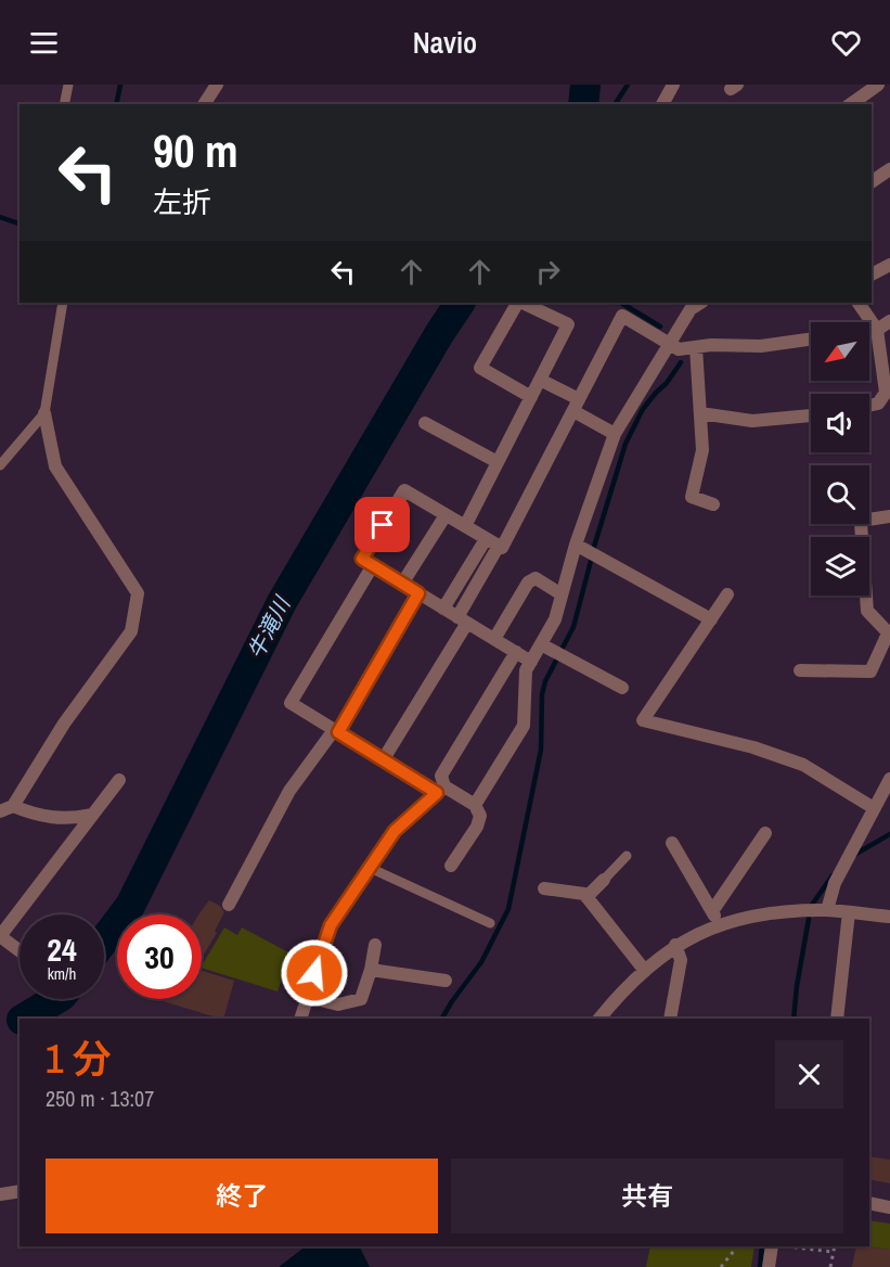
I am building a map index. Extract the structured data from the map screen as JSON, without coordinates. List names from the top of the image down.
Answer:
{
  "water": ["牛滝川"],
  "north": "bottom left",
  "page": {
    "header": "Navio",
    "turn": ["90 m", "左折"],
    "speed": "24 km/h",
    "limit": "30",
    "heading": ["1 分", "250 m · 13:07"],
    "buttons": ["終了", "共有"]
  }
}
